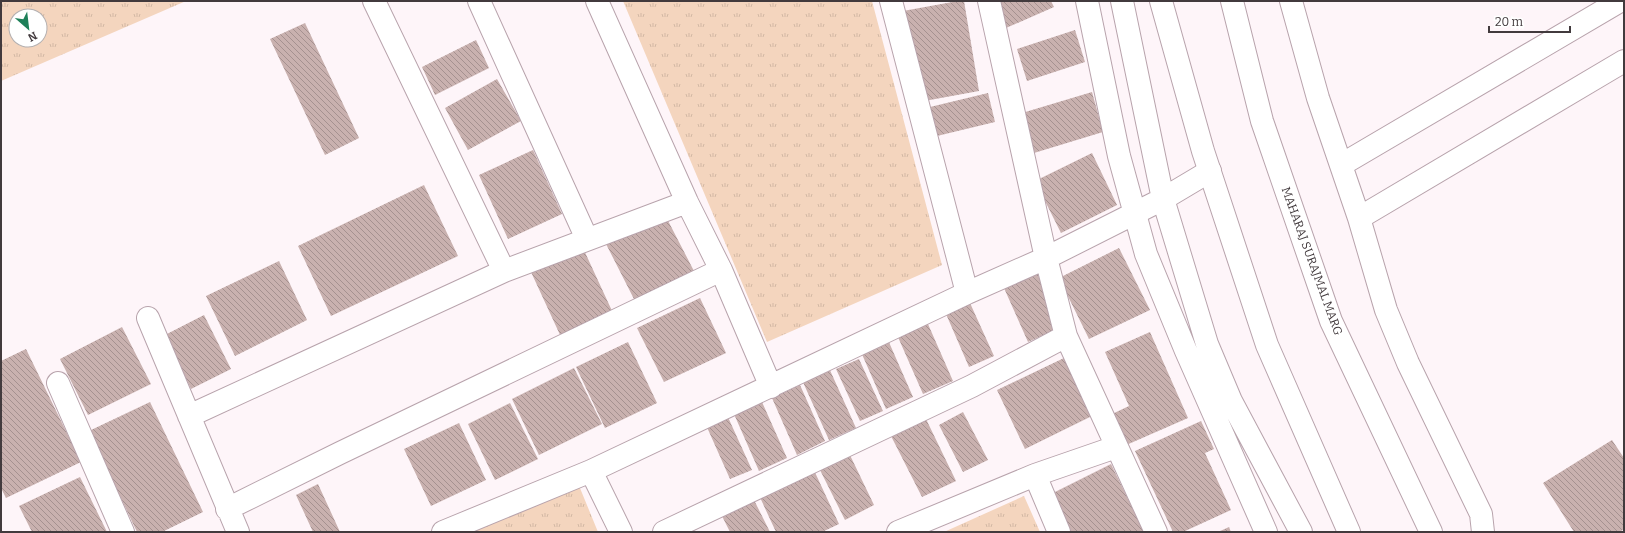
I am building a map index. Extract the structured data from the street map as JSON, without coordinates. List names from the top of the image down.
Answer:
{
  "streets": {
    "street": ["MAHARAJ SURAJMAL MARG"]
  },
  "scale_bar": "20 m",
  "north": "bottom right"
}
